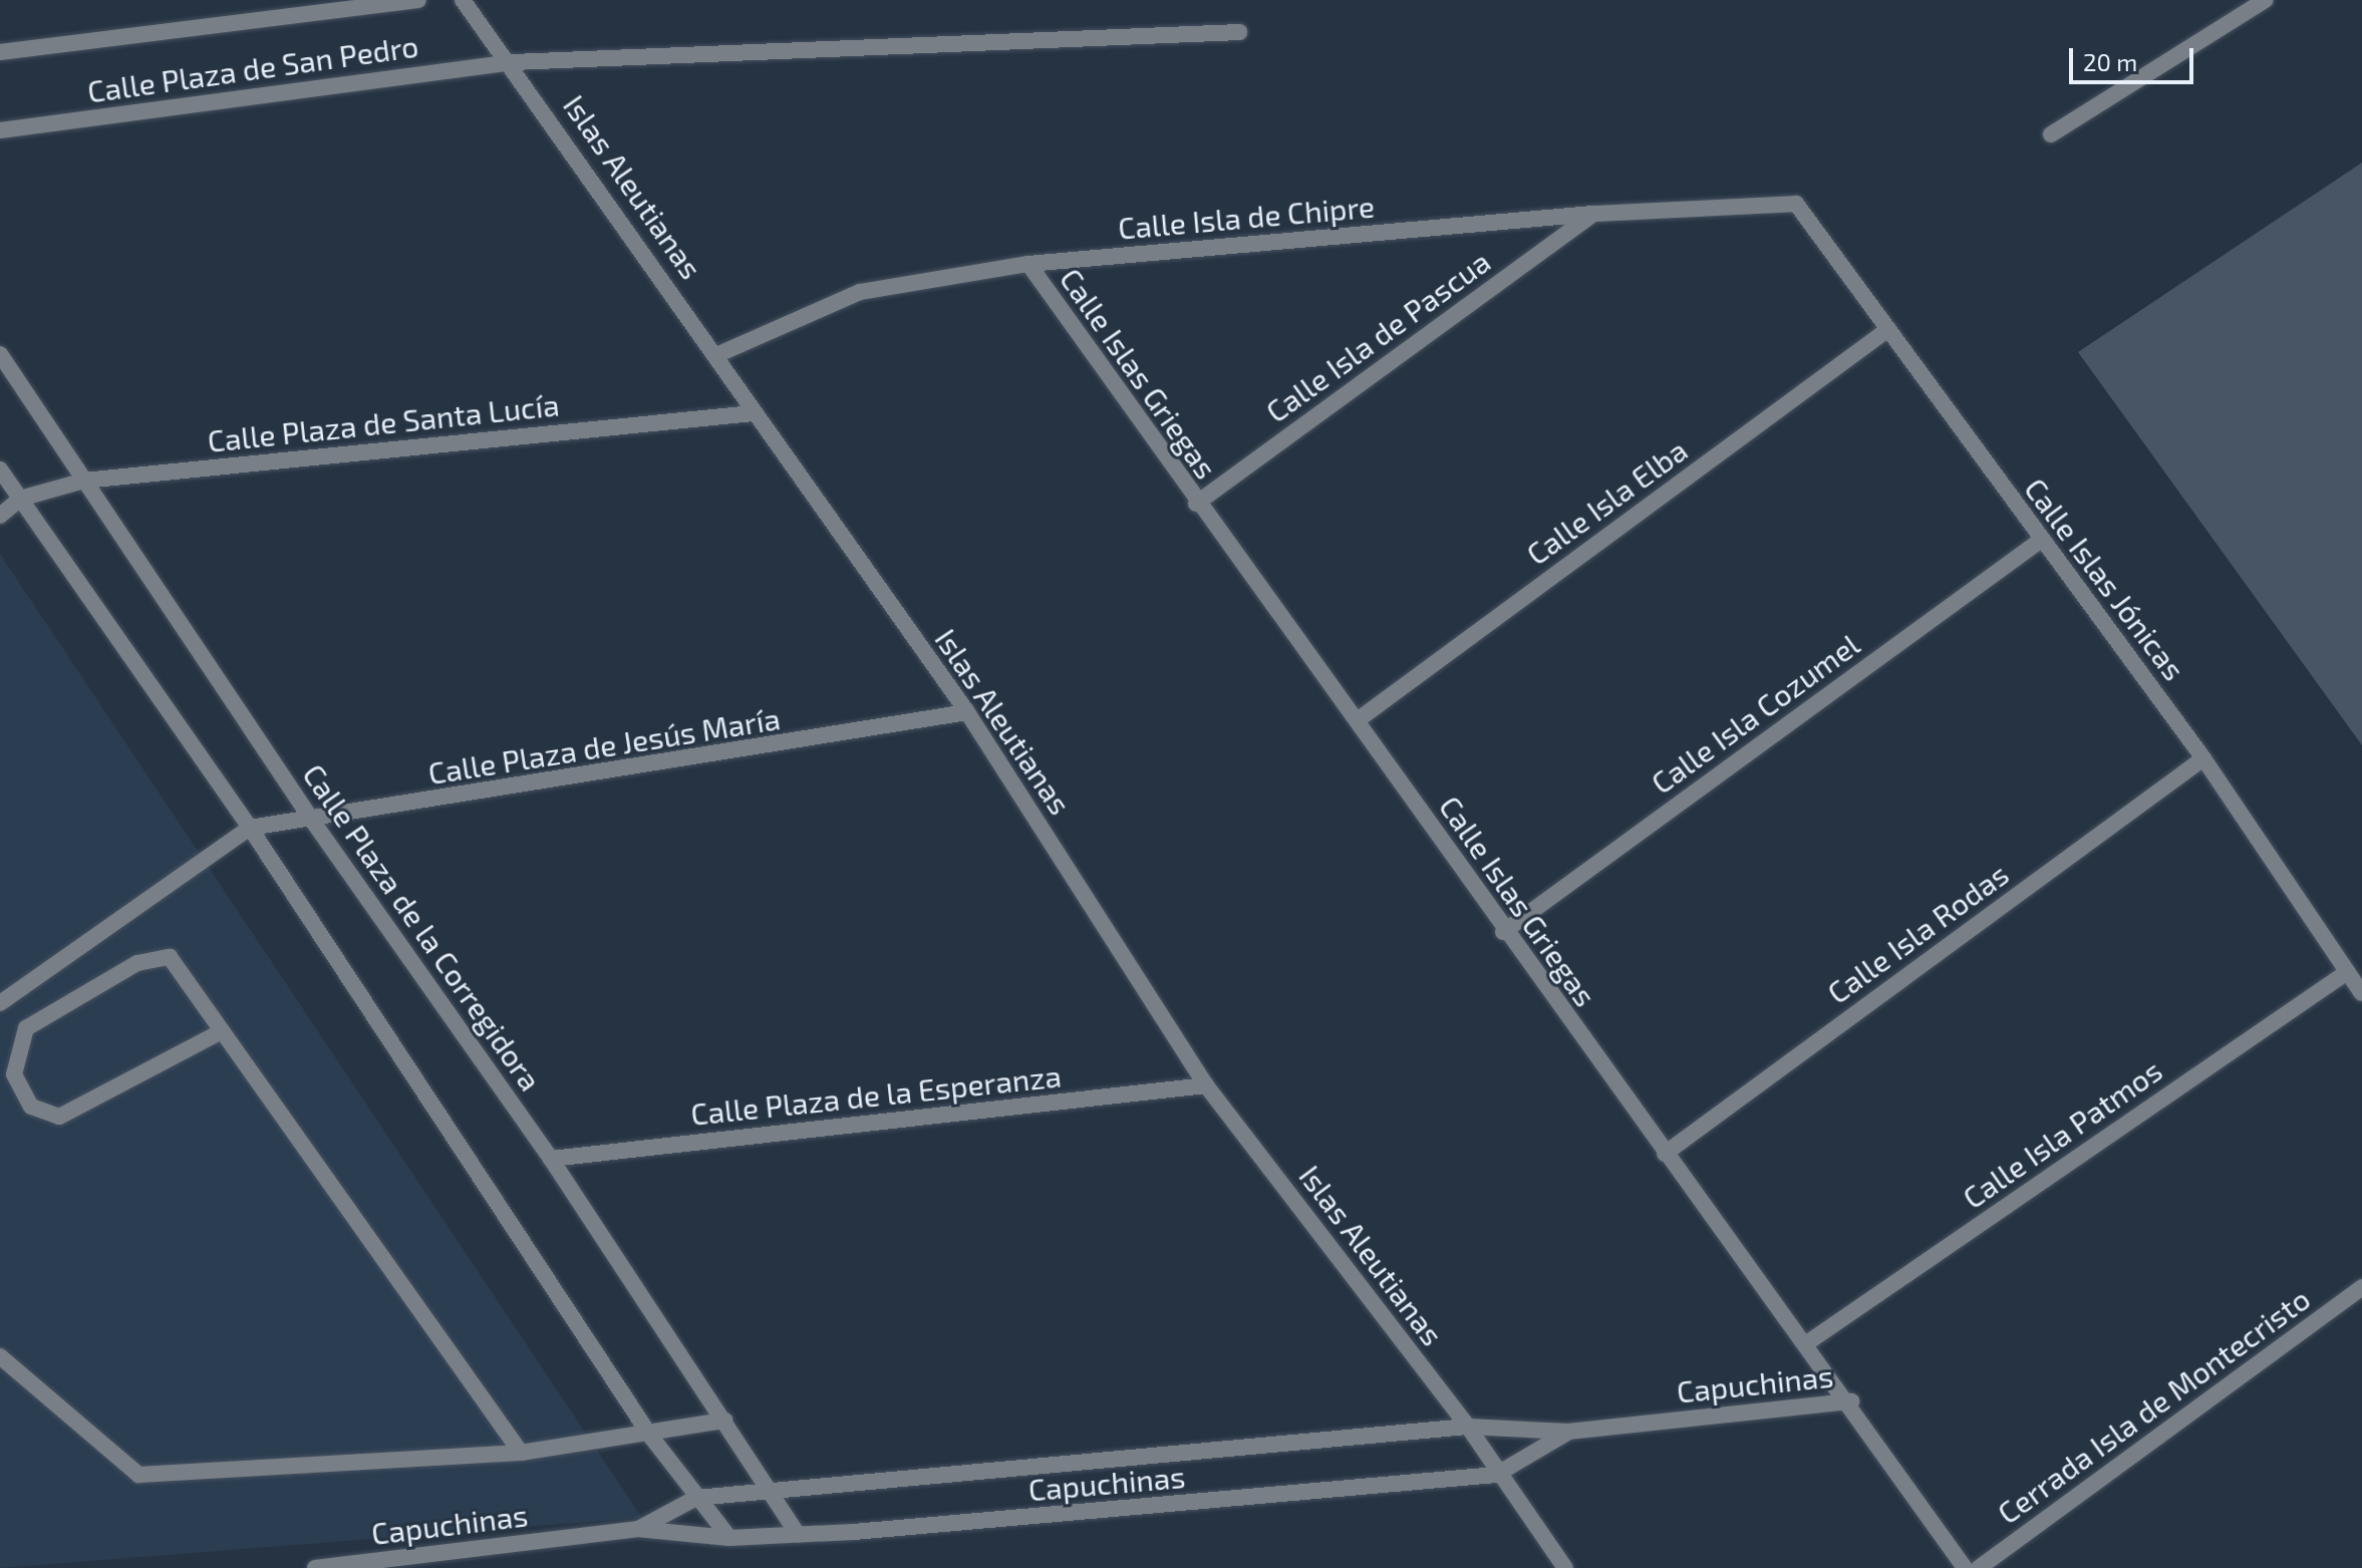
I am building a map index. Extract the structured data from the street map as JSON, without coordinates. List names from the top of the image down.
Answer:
{
  "streets": {
    "street": [
      "Calle Plaza de San Pedro",
      "Islas Aleutianas",
      "Calle Isla de Chipre",
      "Calle Isla de Pascua",
      "Calle Islas Griegas",
      "Calle Plaza de Santa Lucía",
      "Calle Isla Elba",
      "Calle Islas Jónicas",
      "Calle Isla Cozumel",
      "Calle Plaza de Jesús María",
      "Calle Plaza de la Corregidora",
      "Calle Isla Rodas",
      "Calle Plaza de la Esperanza",
      "Calle Isla Patmos",
      "Capuchinas",
      "Cerrada Isla de Montecristo"
    ]
  },
  "crossings": [
    ["Calle Plaza de San Pedro", "Islas Aleutianas"],
    ["Islas Aleutianas", "Calle Isla de Chipre"],
    ["Islas Aleutianas", "Calle Plaza de Santa Lucía"],
    ["Islas Aleutianas", "Calle Plaza de Jesús María"],
    ["Islas Aleutianas", "Calle Plaza de la Esperanza"],
    ["Islas Aleutianas", "Capuchinas"],
    ["Calle Isla de Chipre", "Calle Isla de Pascua"],
    ["Calle Isla de Chipre", "Calle Islas Griegas"],
    ["Calle Isla de Chipre", "Calle Islas Jónicas"],
    ["Calle Isla de Pascua", "Calle Islas Griegas"],
    ["Calle Islas Griegas", "Calle Isla Elba"],
    ["Calle Islas Griegas", "Calle Isla Cozumel"],
    ["Calle Islas Griegas", "Calle Isla Rodas"],
    ["Calle Islas Griegas", "Calle Isla Patmos"],
    ["Calle Islas Griegas", "Capuchinas"],
    ["Calle Plaza de Santa Lucía", "Calle Plaza de la Corregidora"],
    ["Calle Isla Elba", "Calle Islas Jónicas"],
    ["Calle Islas Jónicas", "Calle Isla Cozumel"],
    ["Calle Islas Jónicas", "Calle Isla Rodas"],
    ["Calle Islas Jónicas", "Calle Isla Patmos"],
    ["Calle Plaza de Jesús María", "Calle Plaza de la Corregidora"],
    ["Calle Plaza de la Corregidora", "Calle Plaza de la Esperanza"],
    ["Calle Plaza de la Corregidora", "Capuchinas"]
  ],
  "scale_bar": "20 m"
}
